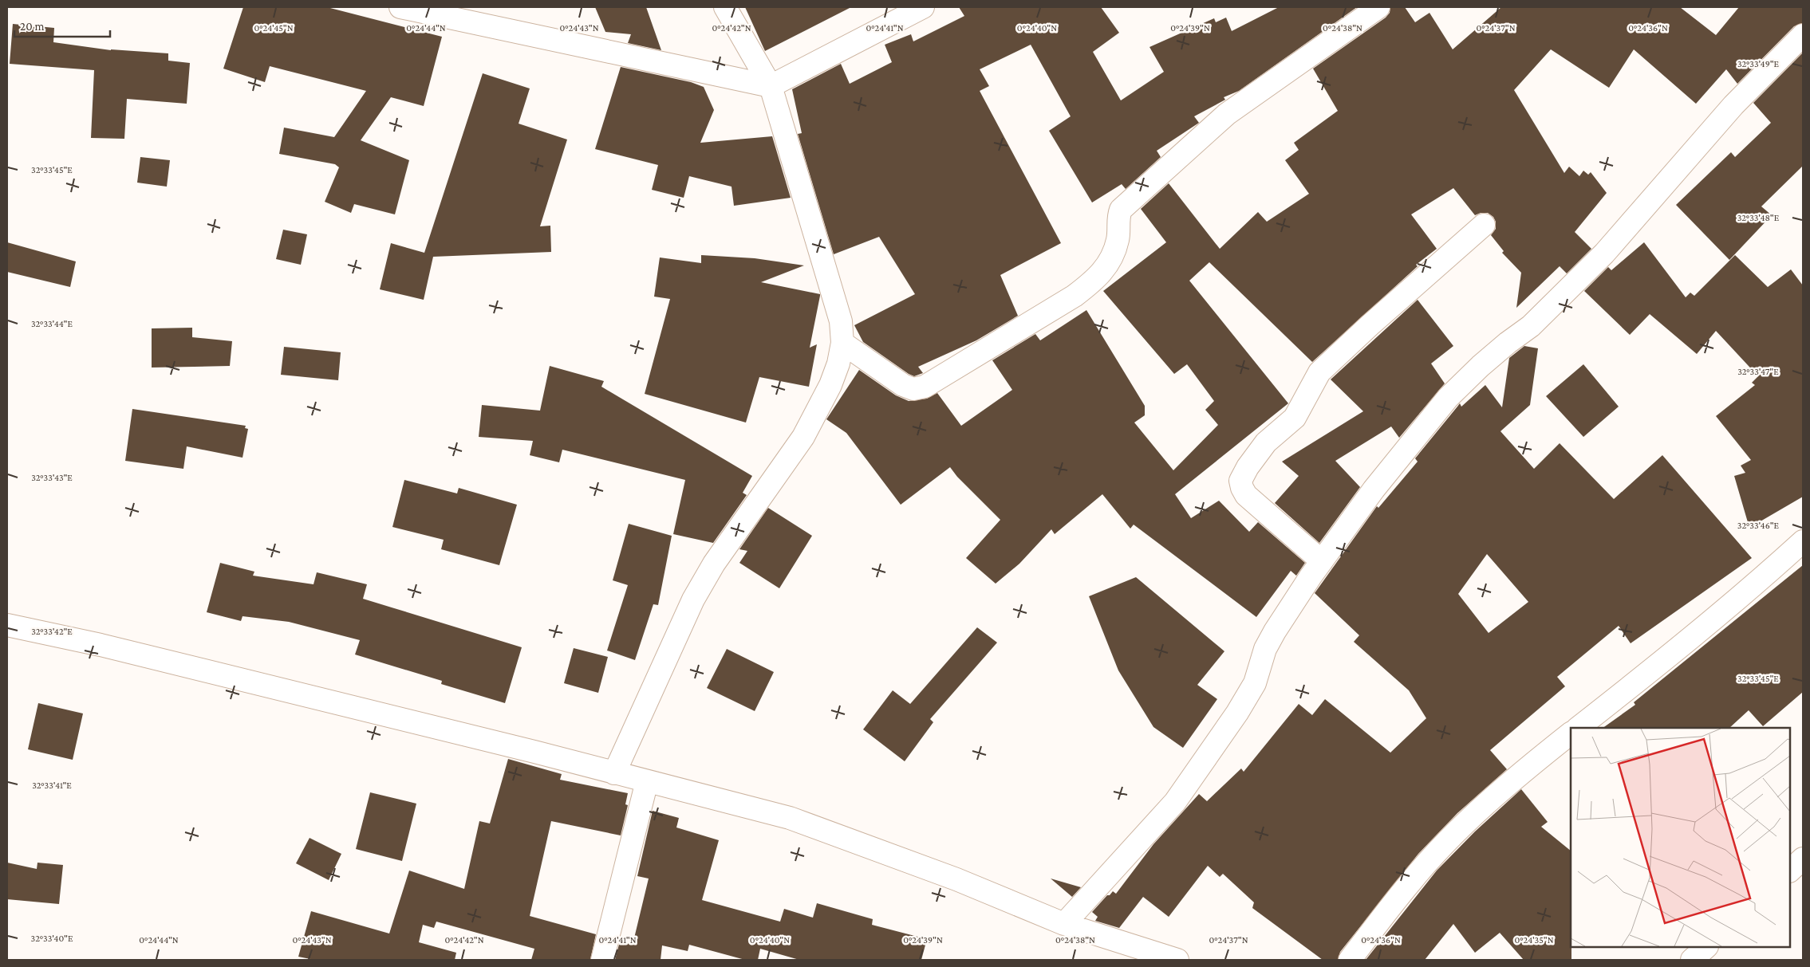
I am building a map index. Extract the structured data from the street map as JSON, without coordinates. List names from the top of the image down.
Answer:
{
  "scale_bar": "20 m",
  "coordinates": [
    "0°24'45\"N",
    "0°24'44\"N",
    "0°24'43\"N",
    "0°24'42\"N",
    "0°24'41\"N",
    "0°24'40\"N",
    "0°24'39\"N",
    "0°24'38\"N",
    "0°24'37\"N",
    "0°24'36\"N",
    "32°33'49\"E",
    "32°33'45\"E",
    "32°33'48\"E",
    "32°33'44\"E",
    "32°33'47\"E",
    "32°33'43\"E",
    "32°33'46\"E",
    "32°33'42\"E",
    "32°33'41\"E",
    "32°33'40\"E",
    "0°24'35\"N"
  ]
}
